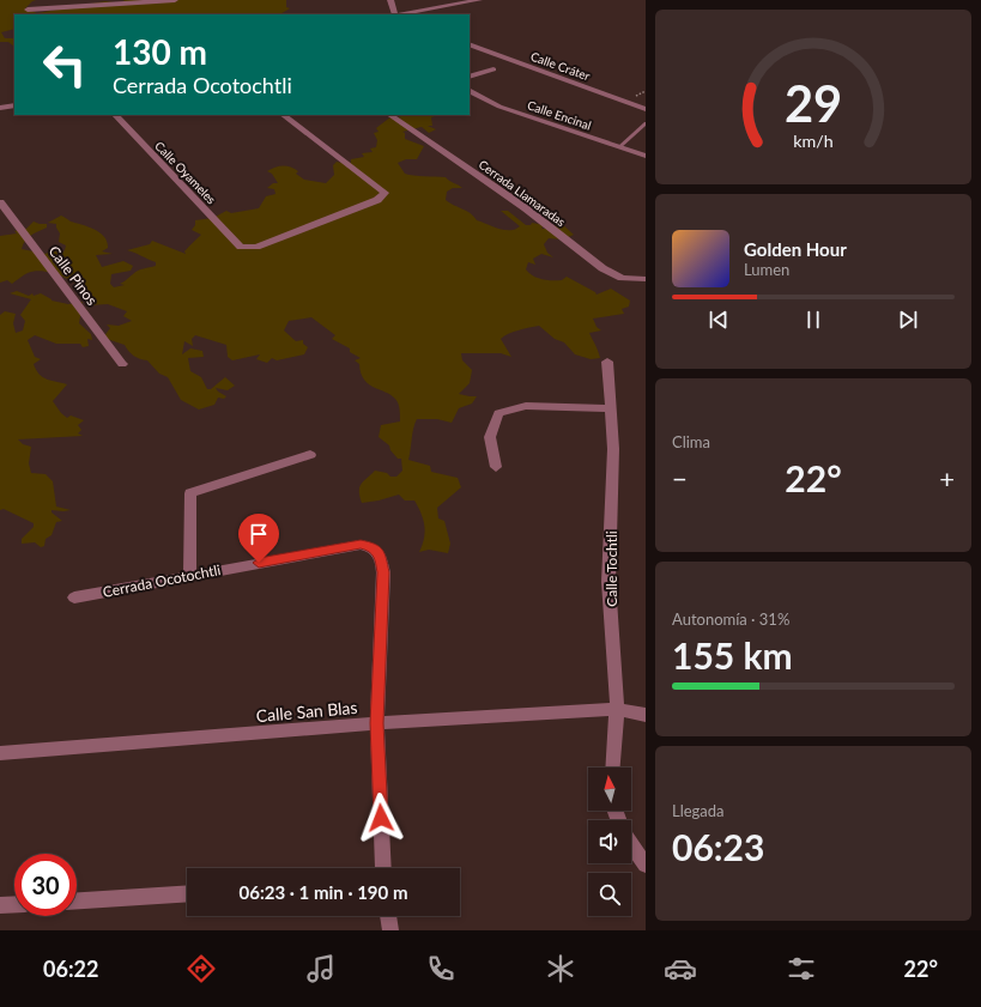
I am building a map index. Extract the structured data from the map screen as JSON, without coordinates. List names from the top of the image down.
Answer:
{
  "streets": {
    "street": [
      "Calle Cráter",
      "Calle Encinal",
      "Calle Oyameles",
      "Cerrada Llamaradas",
      "Calle Pinos",
      "Calle Tochtli",
      "Cerrada Ocotochtli",
      "Calle San Blas"
    ]
  },
  "crossings": [
    ["Calle Tochtli", "Calle San Blas"],
    ["Cerrada Ocotochtli", "Calle San Blas"]
  ],
  "north": "top",
  "page": {
    "turn": ["130 m", "Cerrada Ocotochtli"],
    "song": ["Golden Hour", "Lumen"],
    "tile": [
      "Clima",
      ["Autonomía · 31%", "155 km"],
      ["Llegada", "06:23"]
    ],
    "heat": ["−", "22°", "+"],
    "limit": "30",
    "trip": "06:23 · 1 min · 190 m",
    "tabs": ["06:22", "22°"],
    "gauge": ["29", "km/h"]
  }
}
